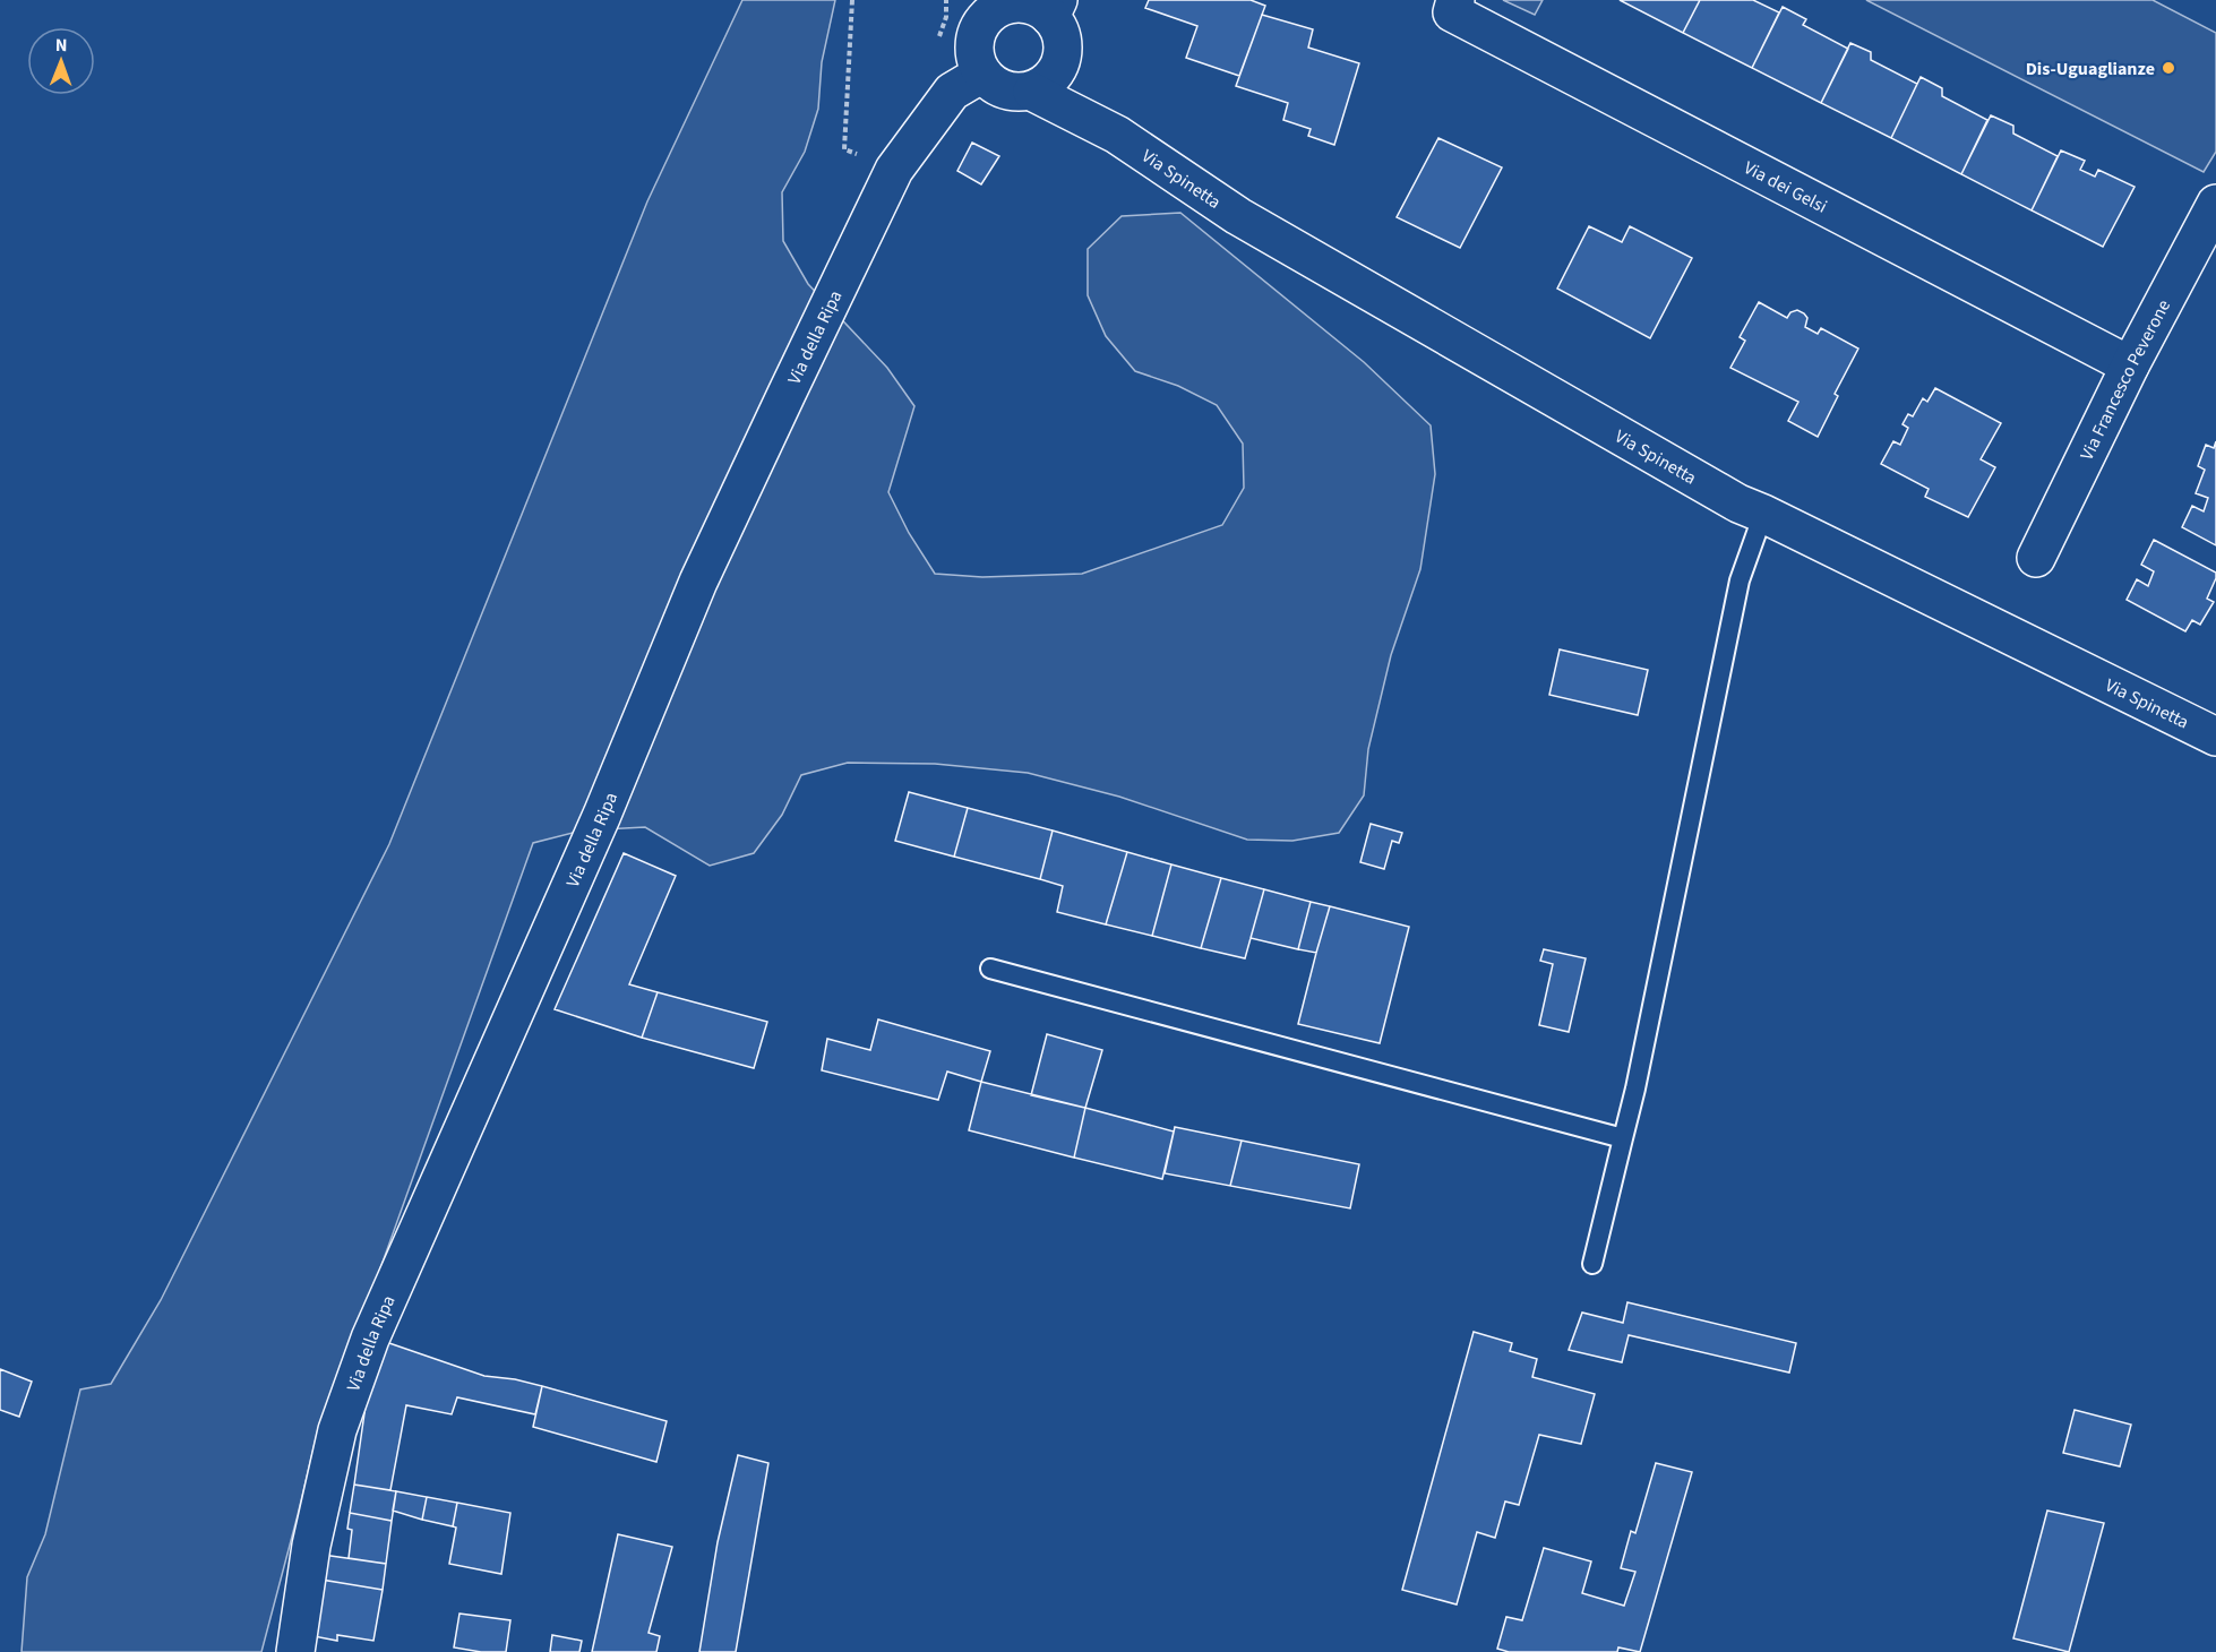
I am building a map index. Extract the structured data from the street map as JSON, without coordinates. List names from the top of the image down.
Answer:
{
  "streets": {
    "street": [
      "Via Spinetta",
      "Via dei Gelsi",
      "Via della Ripa",
      "Via Francesco Peverone"
    ]
  },
  "crossings": [
    ["Via Spinetta", "Via della Ripa"],
    ["Via dei Gelsi", "Via Francesco Peverone"]
  ],
  "places": ["Dis-Uguaglianze"],
  "north": "top"
}
